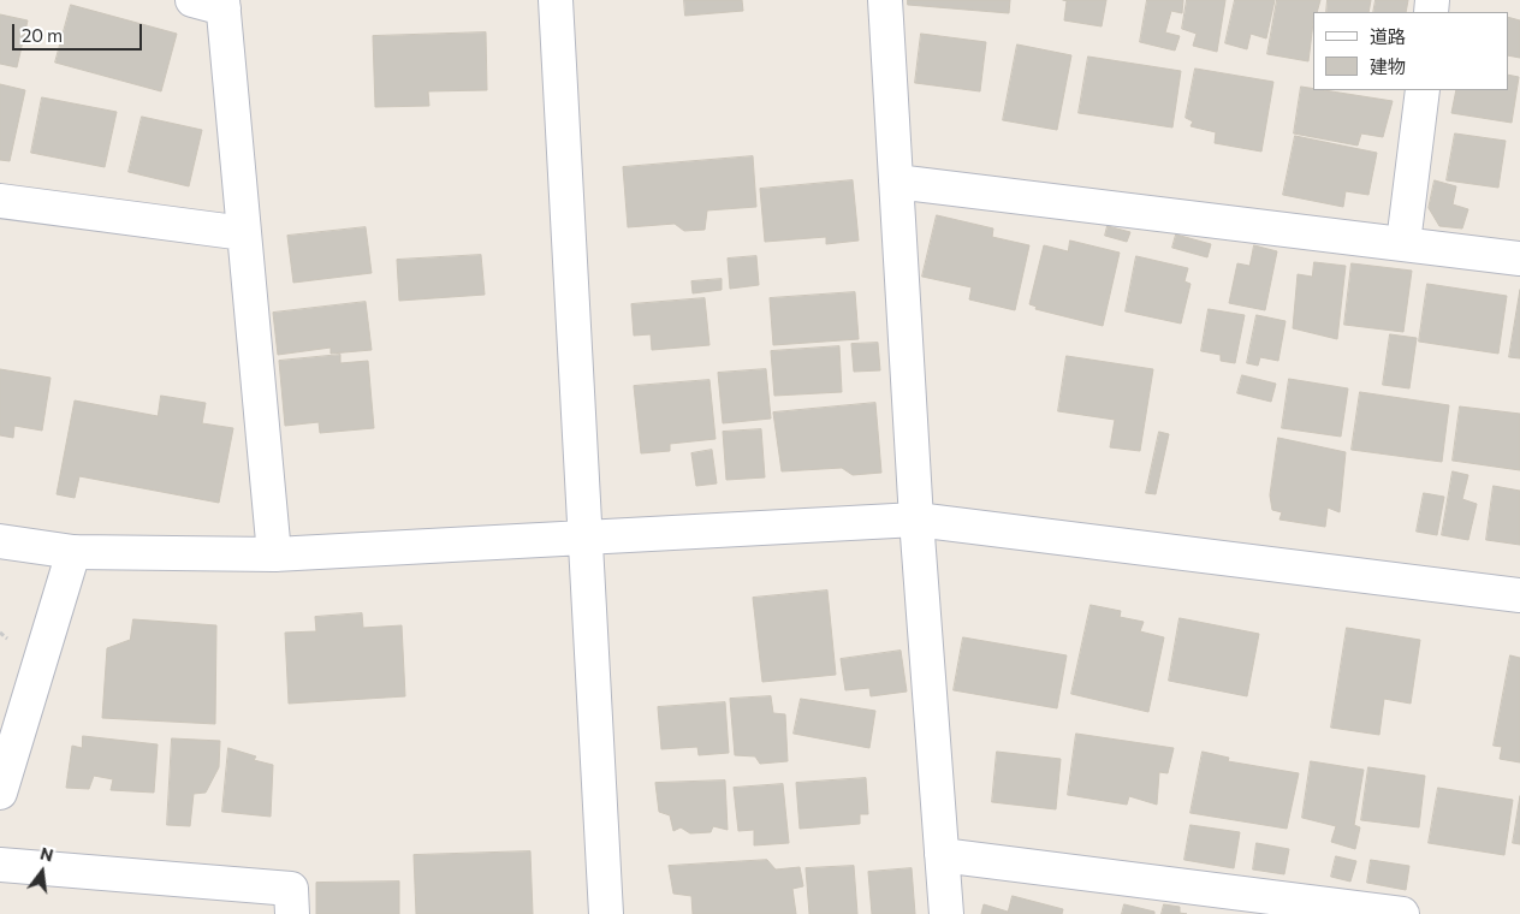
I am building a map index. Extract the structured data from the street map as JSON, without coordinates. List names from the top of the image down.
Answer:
{
  "legend": ["道路", "建物"],
  "scale_bar": "20 m",
  "north": "top"
}
